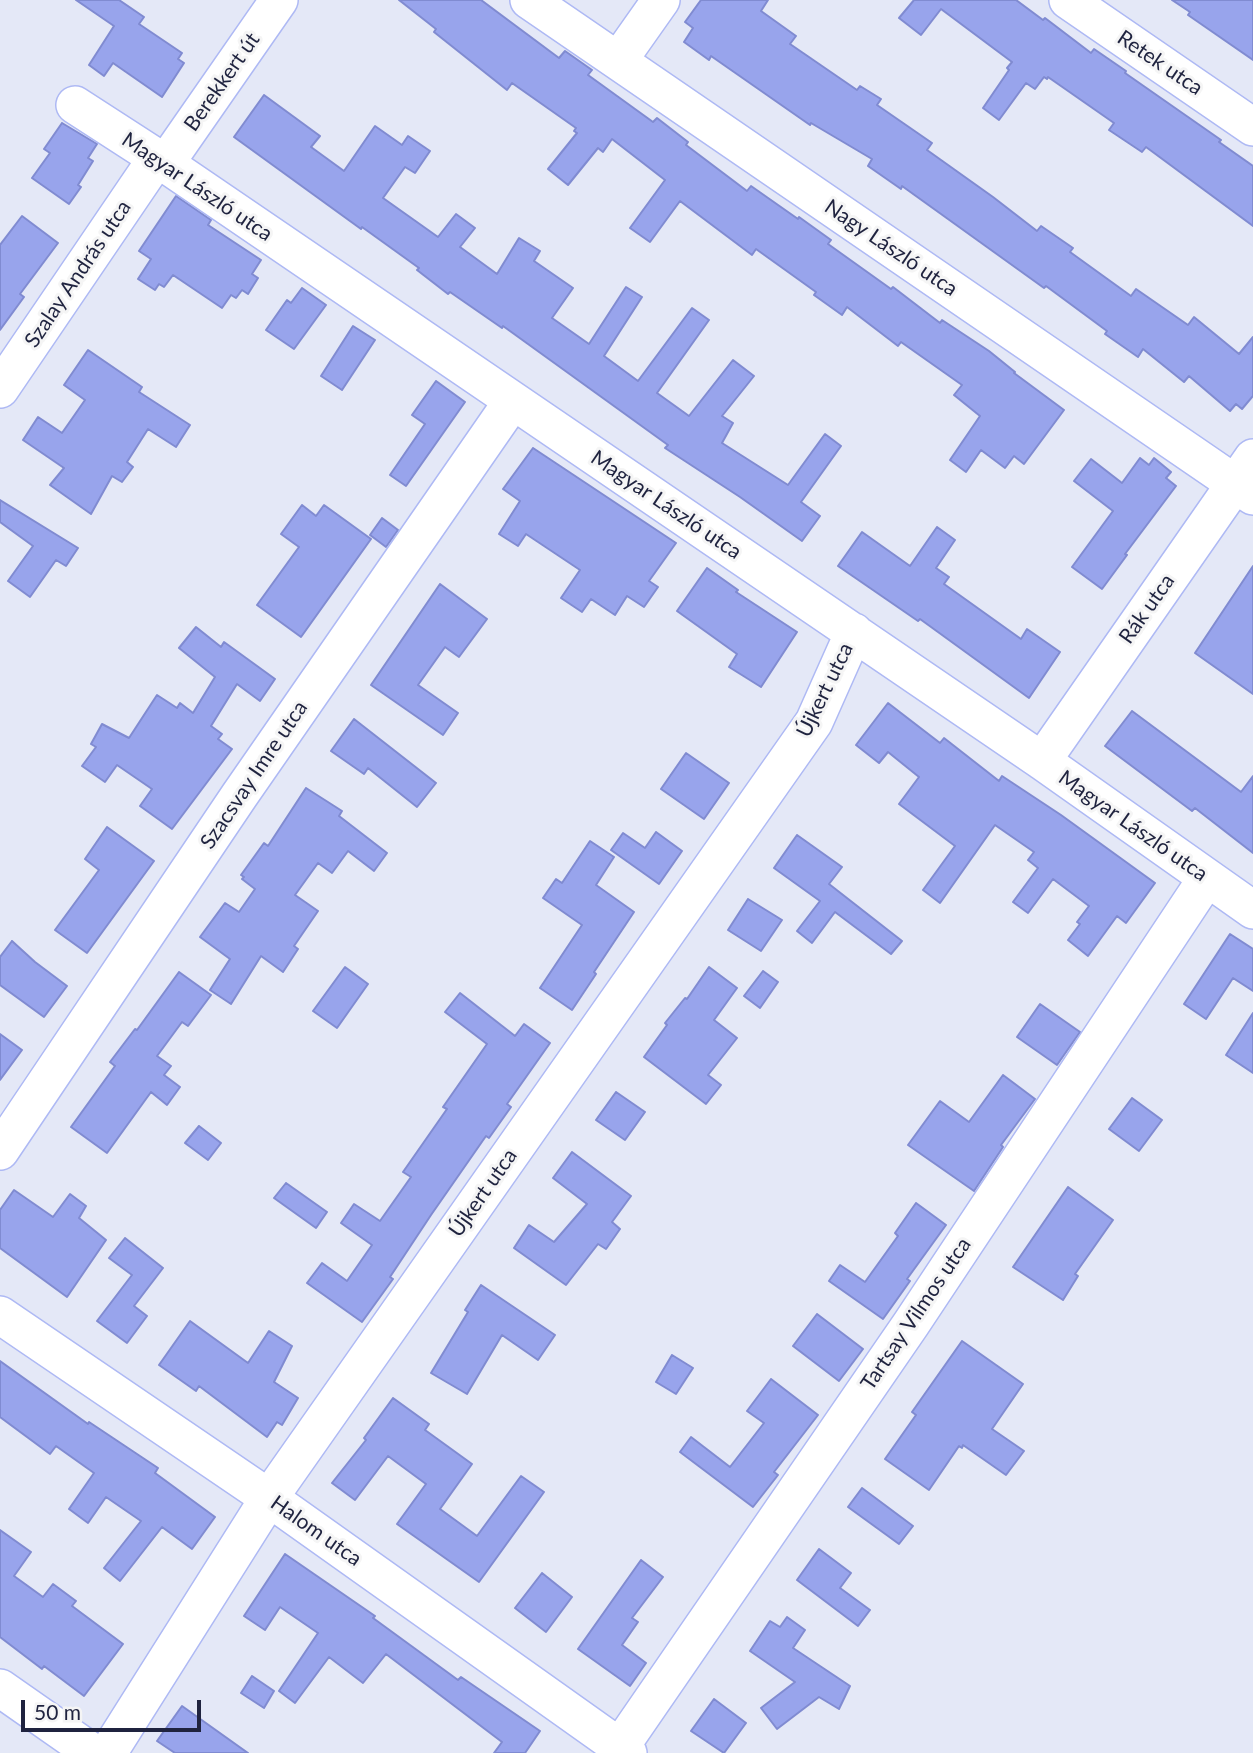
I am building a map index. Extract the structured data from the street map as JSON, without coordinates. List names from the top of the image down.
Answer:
{
  "streets": {
    "street": [
      "Retek utca",
      "Berekkert út",
      "Magyar László utca",
      "Nagy László utca",
      "Szalay András utca",
      "Rák utca",
      "Újkert utca",
      "Szacsvay Imre utca",
      "Tartsay Vilmos utca",
      "Halom utca"
    ]
  },
  "crossings": [
    ["Berekkert út", "Magyar László utca"],
    ["Berekkert út", "Szalay András utca"],
    ["Magyar László utca", "Szalay András utca"],
    ["Magyar László utca", "Rák utca"],
    ["Magyar László utca", "Újkert utca"],
    ["Magyar László utca", "Szacsvay Imre utca"],
    ["Magyar László utca", "Tartsay Vilmos utca"],
    ["Nagy László utca", "Rák utca"],
    ["Újkert utca", "Halom utca"],
    ["Tartsay Vilmos utca", "Halom utca"]
  ],
  "scale_bar": "50 m"
}
